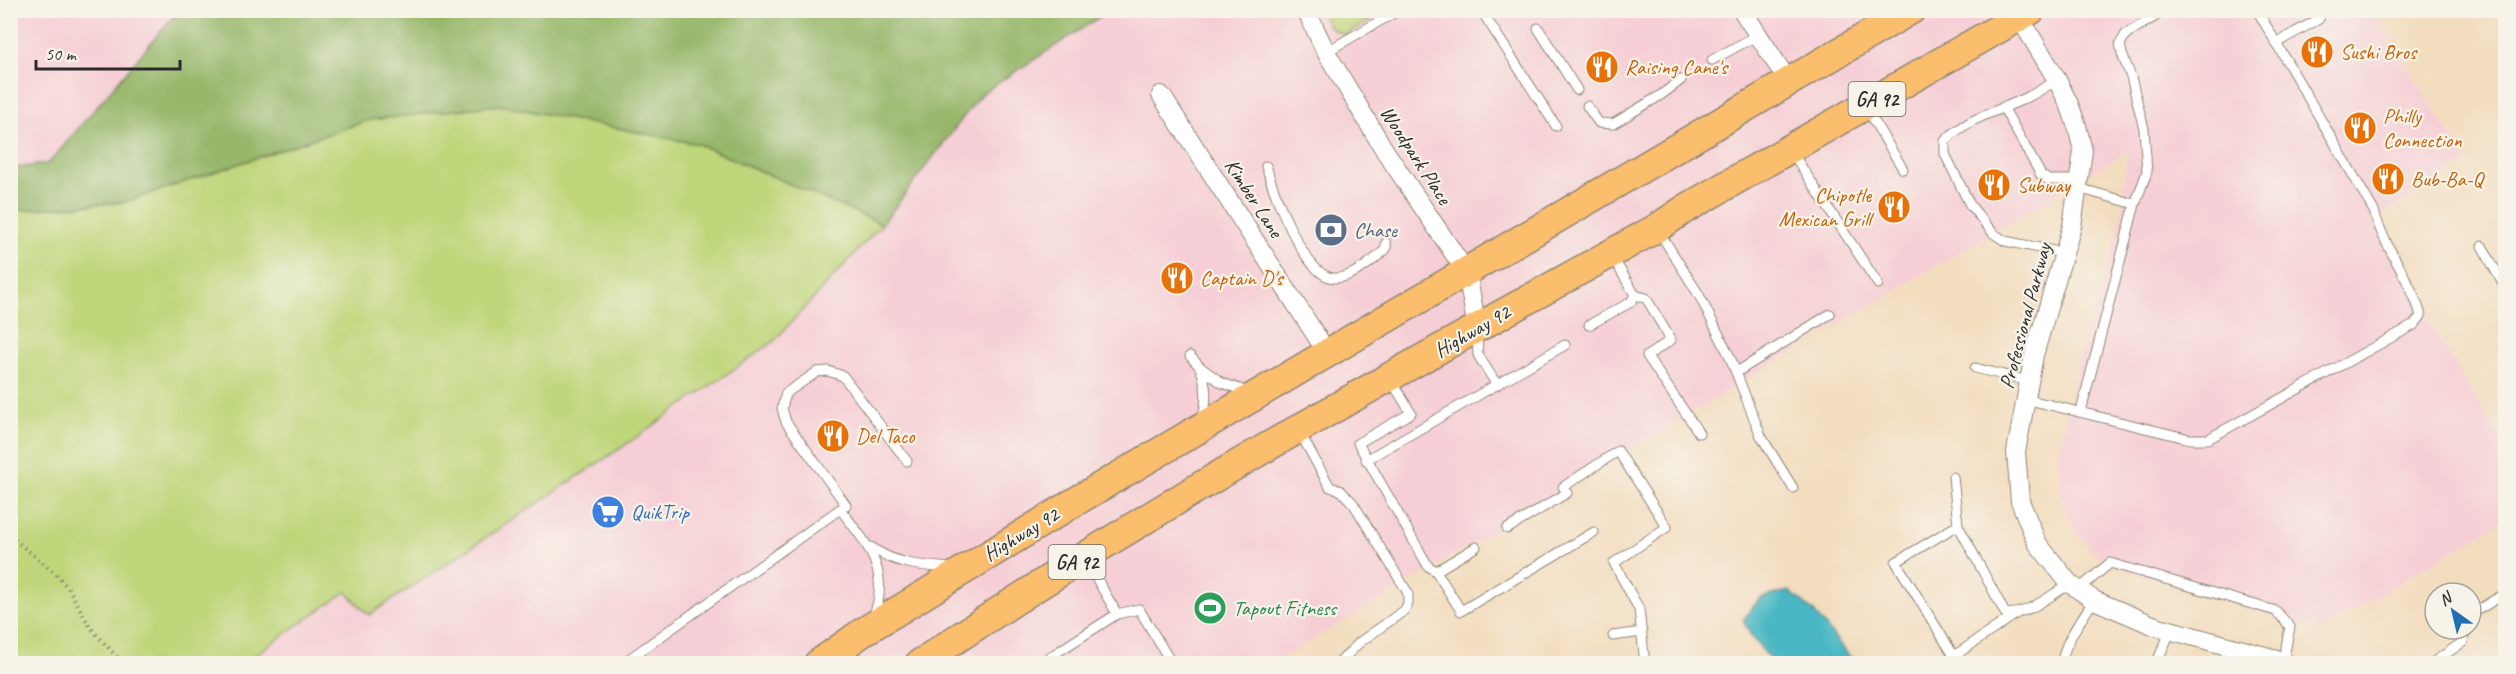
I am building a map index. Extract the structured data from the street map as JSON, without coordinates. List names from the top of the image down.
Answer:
{
  "streets": {
    "main road": ["GA 92", "Highway 92"],
    "street": ["Woodpark Place", "Kimber Lane", "Professional Parkway"]
  },
  "crossings": [
    ["Woodpark Place", "Highway 92"],
    ["Kimber Lane", "Highway 92"],
    ["Professional Parkway", "Highway 92"]
  ],
  "places": {
    "restaurant": [
      "Sushi Bros",
      "Raising Cane's",
      "Philly Connection",
      "Bub-Ba-Q",
      "Subway",
      "Chipotle Mexican Grill",
      "Captain D's",
      "Del Taco"
    ],
    "bank": ["Chase"],
    "supermarket": ["QuikTrip"],
    "sports": ["Tapout Fitness"]
  },
  "scale_bar": "50 m",
  "north": "top left"
}
